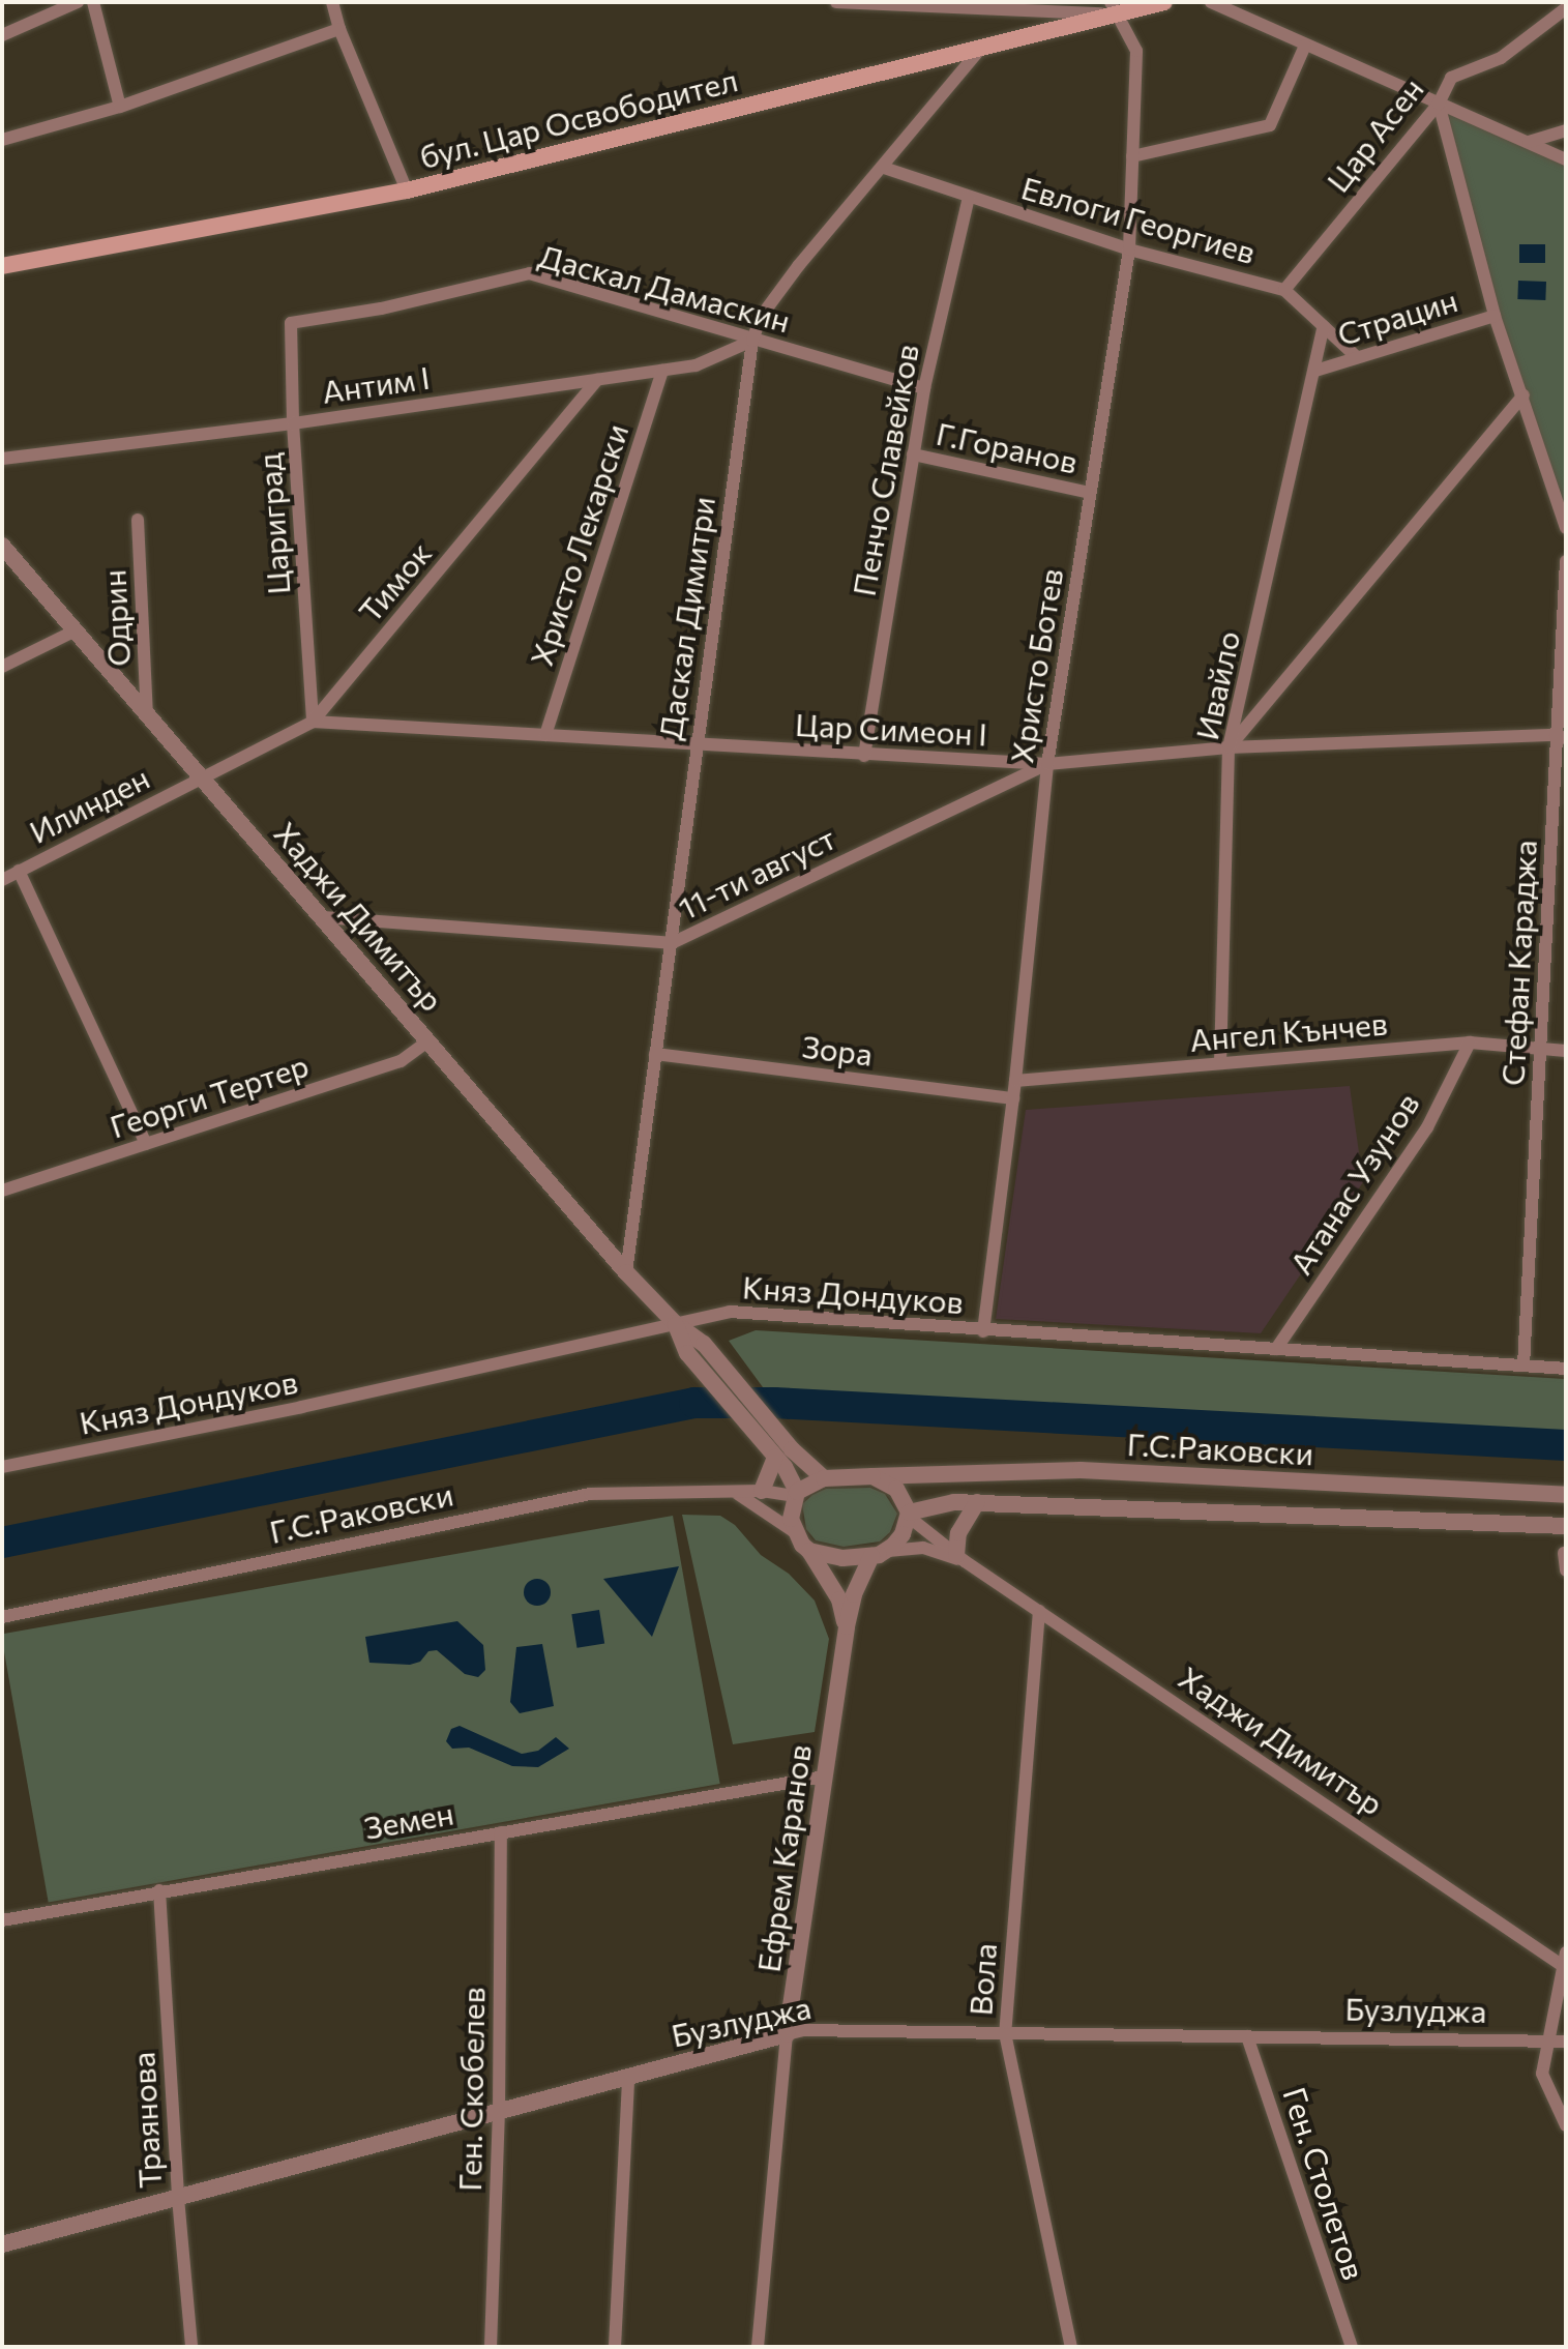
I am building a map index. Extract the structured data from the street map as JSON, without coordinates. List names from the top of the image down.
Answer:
{
  "streets": {
    "main road": ["бул. Цар Освободител"],
    "street": [
      "Цар Асен",
      "Евлоги Георгиев",
      "Даскал Дамаскин",
      "Страцин",
      "Антим I",
      "Г.Горанов",
      "Пенчо Славейков",
      "Цариград",
      "Христо Лекарски",
      "Тимок",
      "Одрин",
      "Даскал Димитри",
      "Христо Ботев",
      "Ивайло",
      "Цар Симеон I",
      "Илинден",
      "11-ти август",
      "Хаджи Димитър",
      "Стефан Караджа",
      "Ангел Кънчев",
      "Зора",
      "Георги Тертер",
      "Атанас Узунов",
      "Княз Дондуков",
      "Г.С.Раковски",
      "Земен",
      "Ефрем Каранов",
      "Вола",
      "Бузлуджа",
      "Ген. Скобелев",
      "Траянова",
      "Ген. Столетов"
    ]
  },
  "crossings": [
    ["бул. Цар Освободител", "Даскал Димитри"],
    ["бул. Цар Освободител", "Христо Ботев"],
    ["Цар Асен", "Евлоги Георгиев"],
    ["Евлоги Георгиев", "Страцин"],
    ["Евлоги Георгиев", "Пенчо Славейков"],
    ["Евлоги Георгиев", "Даскал Димитри"],
    ["Евлоги Георгиев", "Христо Ботев"],
    ["Евлоги Георгиев", "Ивайло"],
    ["Даскал Дамаскин", "Антим I"],
    ["Даскал Дамаскин", "Пенчо Славейков"],
    ["Даскал Дамаскин", "Цариград"],
    ["Даскал Дамаскин", "Даскал Димитри"],
    ["Страцин", "Ивайло"],
    ["Антим I", "Цариград"],
    ["Антим I", "Христо Лекарски"],
    ["Антим I", "Тимок"],
    ["Антим I", "Даскал Димитри"],
    ["Г.Горанов", "Пенчо Славейков"],
    ["Г.Горанов", "Христо Ботев"],
    ["Пенчо Славейков", "Цар Симеон I"],
    ["Цариград", "Тимок"],
    ["Цариград", "Цар Симеон I"],
    ["Христо Лекарски", "Цар Симеон I"],
    ["Тимок", "Цар Симеон I"],
    ["Тимок", "Илинден"],
    ["Тимок", "Хаджи Димитър"],
    ["Одрин", "Хаджи Димитър"],
    ["Даскал Димитри", "Цар Симеон I"],
    ["Даскал Димитри", "11-ти август"],
    ["Даскал Димитри", "Хаджи Димитър"],
    ["Даскал Димитри", "Зора"],
    ["Христо Ботев", "Цар Симеон I"],
    ["Христо Ботев", "11-ти август"],
    ["Христо Ботев", "Ангел Кънчев"],
    ["Христо Ботев", "Зора"],
    ["Христо Ботев", "Княз Дондуков"],
    ["Ивайло", "Цар Симеон I"],
    ["Ивайло", "Ангел Кънчев"],
    ["Цар Симеон I", "11-ти август"],
    ["Цар Симеон I", "Стефан Караджа"],
    ["Илинден", "Хаджи Димитър"],
    ["11-ти август", "Хаджи Димитър"],
    ["Хаджи Димитър", "Георги Тертер"],
    ["Хаджи Димитър", "Княз Дондуков"],
    ["Хаджи Димитър", "Г.С.Раковски"],
    ["Хаджи Димитър", "Ефрем Каранов"],
    ["Хаджи Димитър", "Вола"],
    ["Стефан Караджа", "Ангел Кънчев"],
    ["Стефан Караджа", "Княз Дондуков"],
    ["Ангел Кънчев", "Атанас Узунов"],
    ["Атанас Узунов", "Княз Дондуков"],
    ["Г.С.Раковски", "Ефрем Каранов"],
    ["Земен", "Ефрем Каранов"],
    ["Земен", "Ген. Скобелев"],
    ["Земен", "Траянова"],
    ["Ефрем Каранов", "Бузлуджа"],
    ["Вола", "Бузлуджа"],
    ["Бузлуджа", "Ген. Скобелев"],
    ["Бузлуджа", "Траянова"],
    ["Бузлуджа", "Ген. Столетов"]
  ]
}
